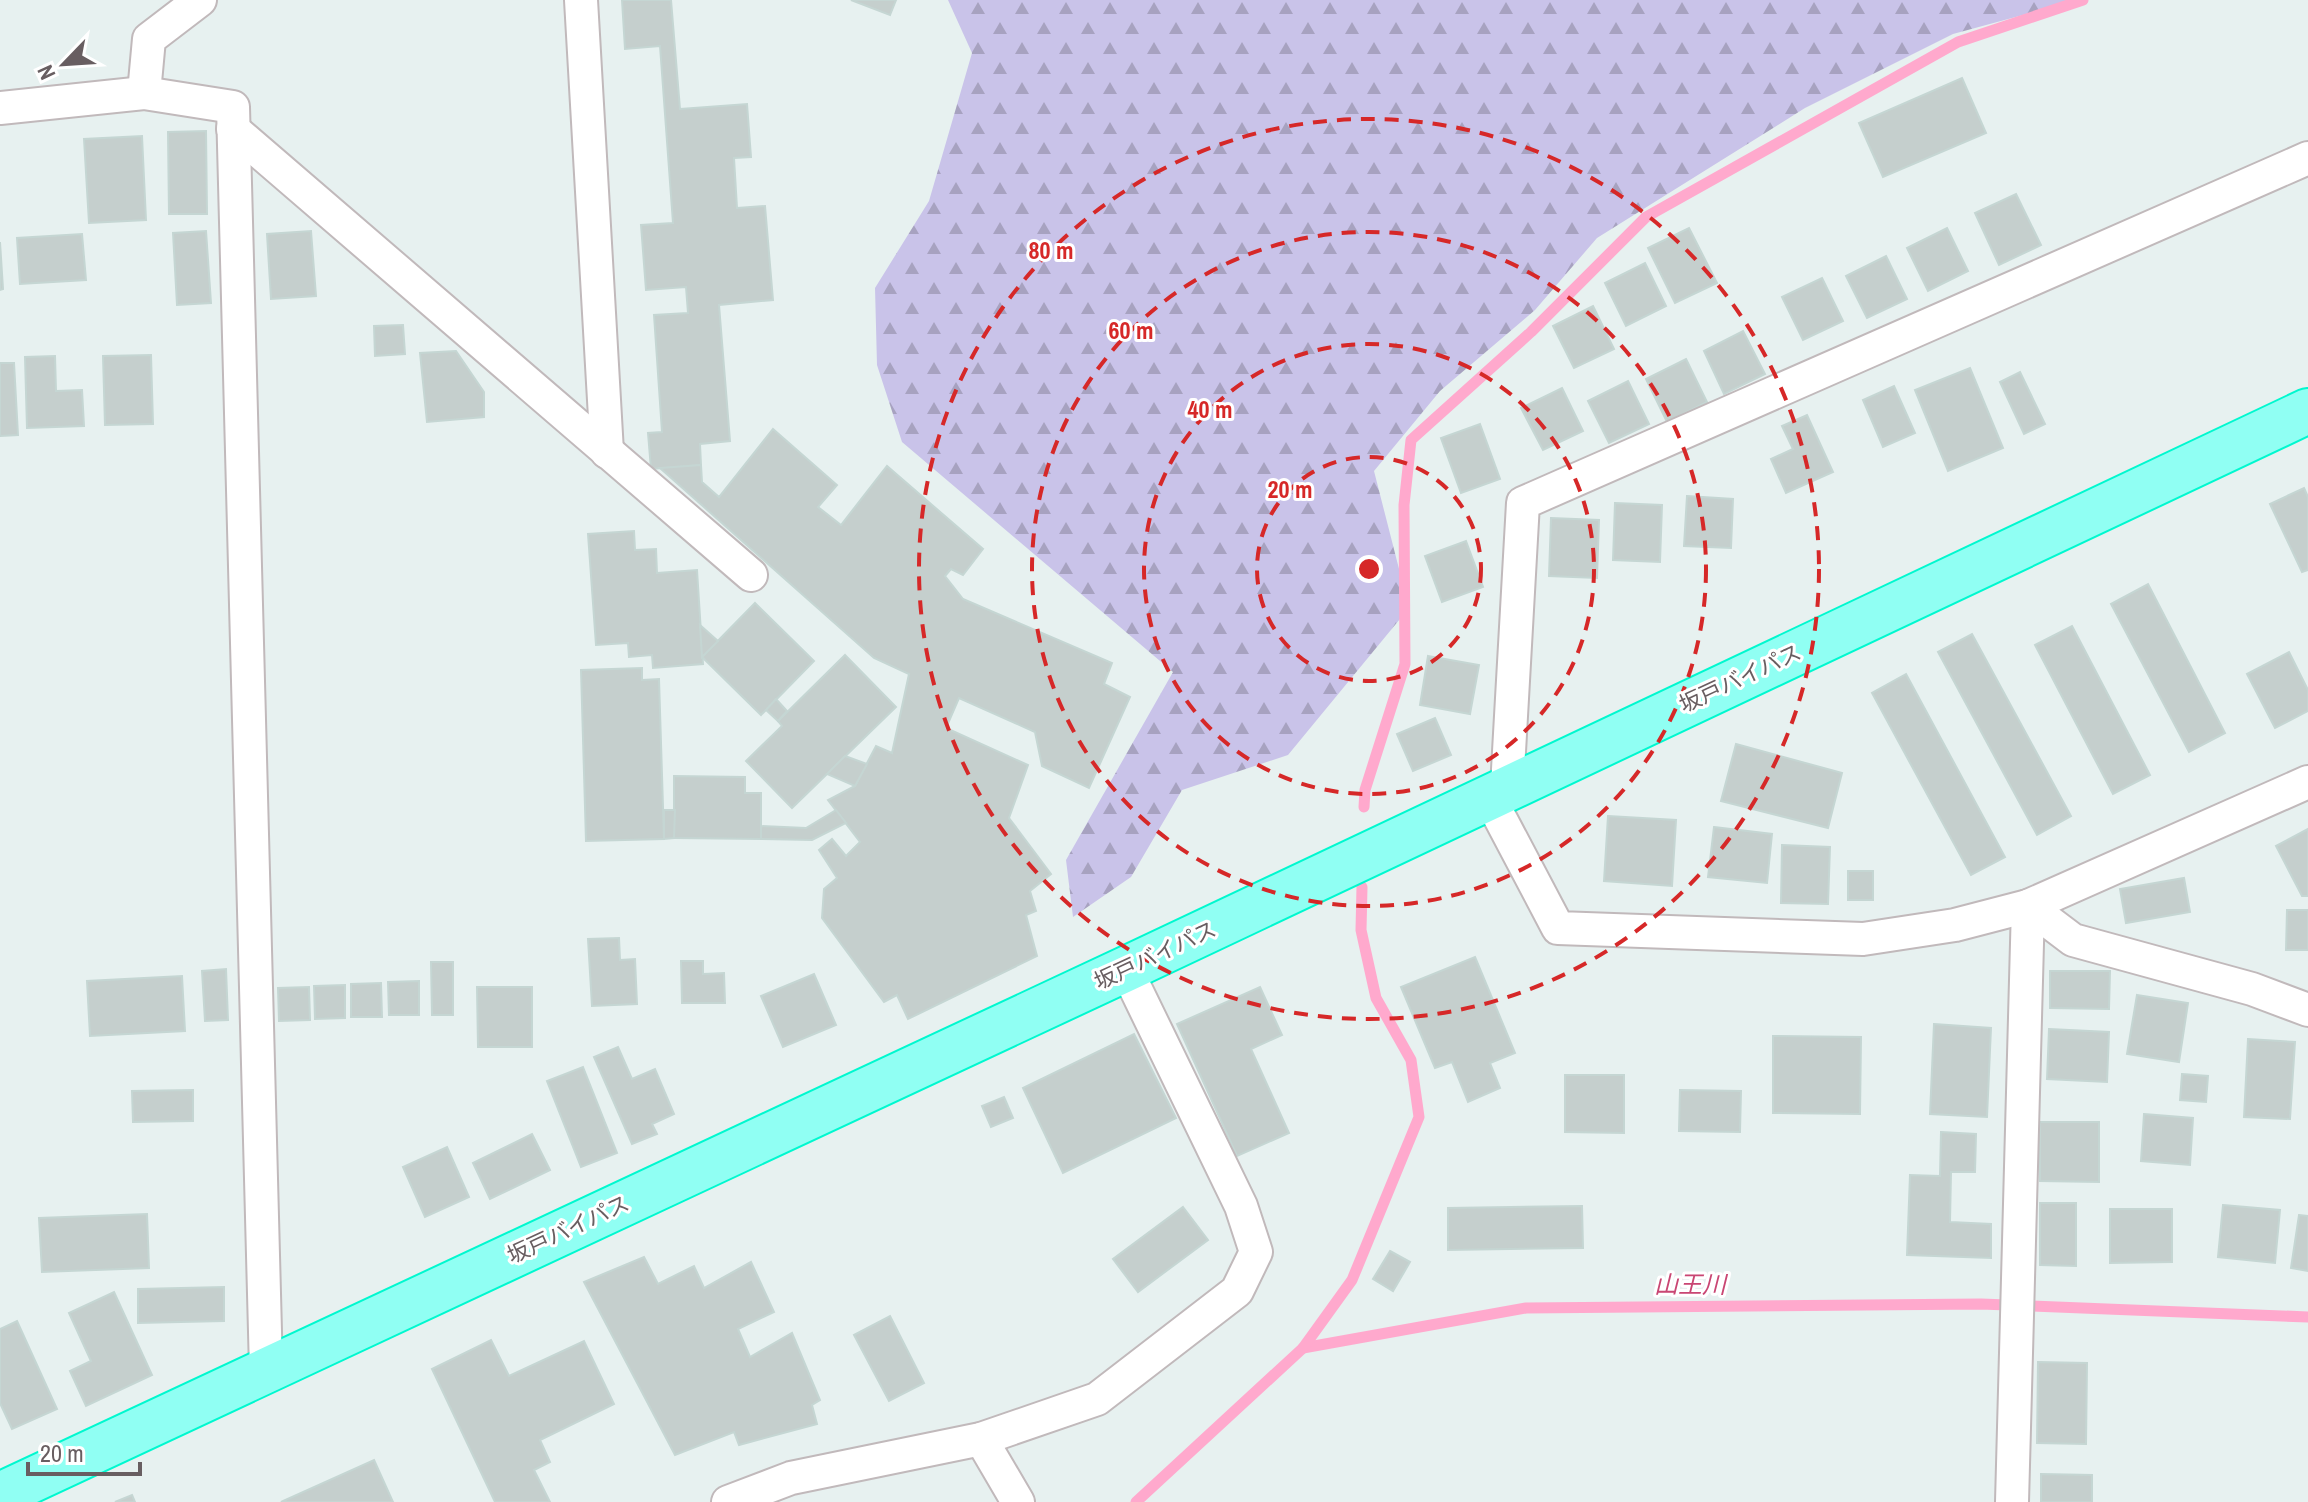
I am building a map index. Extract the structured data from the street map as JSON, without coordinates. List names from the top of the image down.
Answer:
{
  "streets": {
    "highway": ["坂戸バイパス"]
  },
  "water": ["山王川"],
  "scale_bar": "20 m",
  "north": "bottom left",
  "rings": [
    "80 m",
    "60 m",
    "40 m",
    "20 m"
  ]
}
